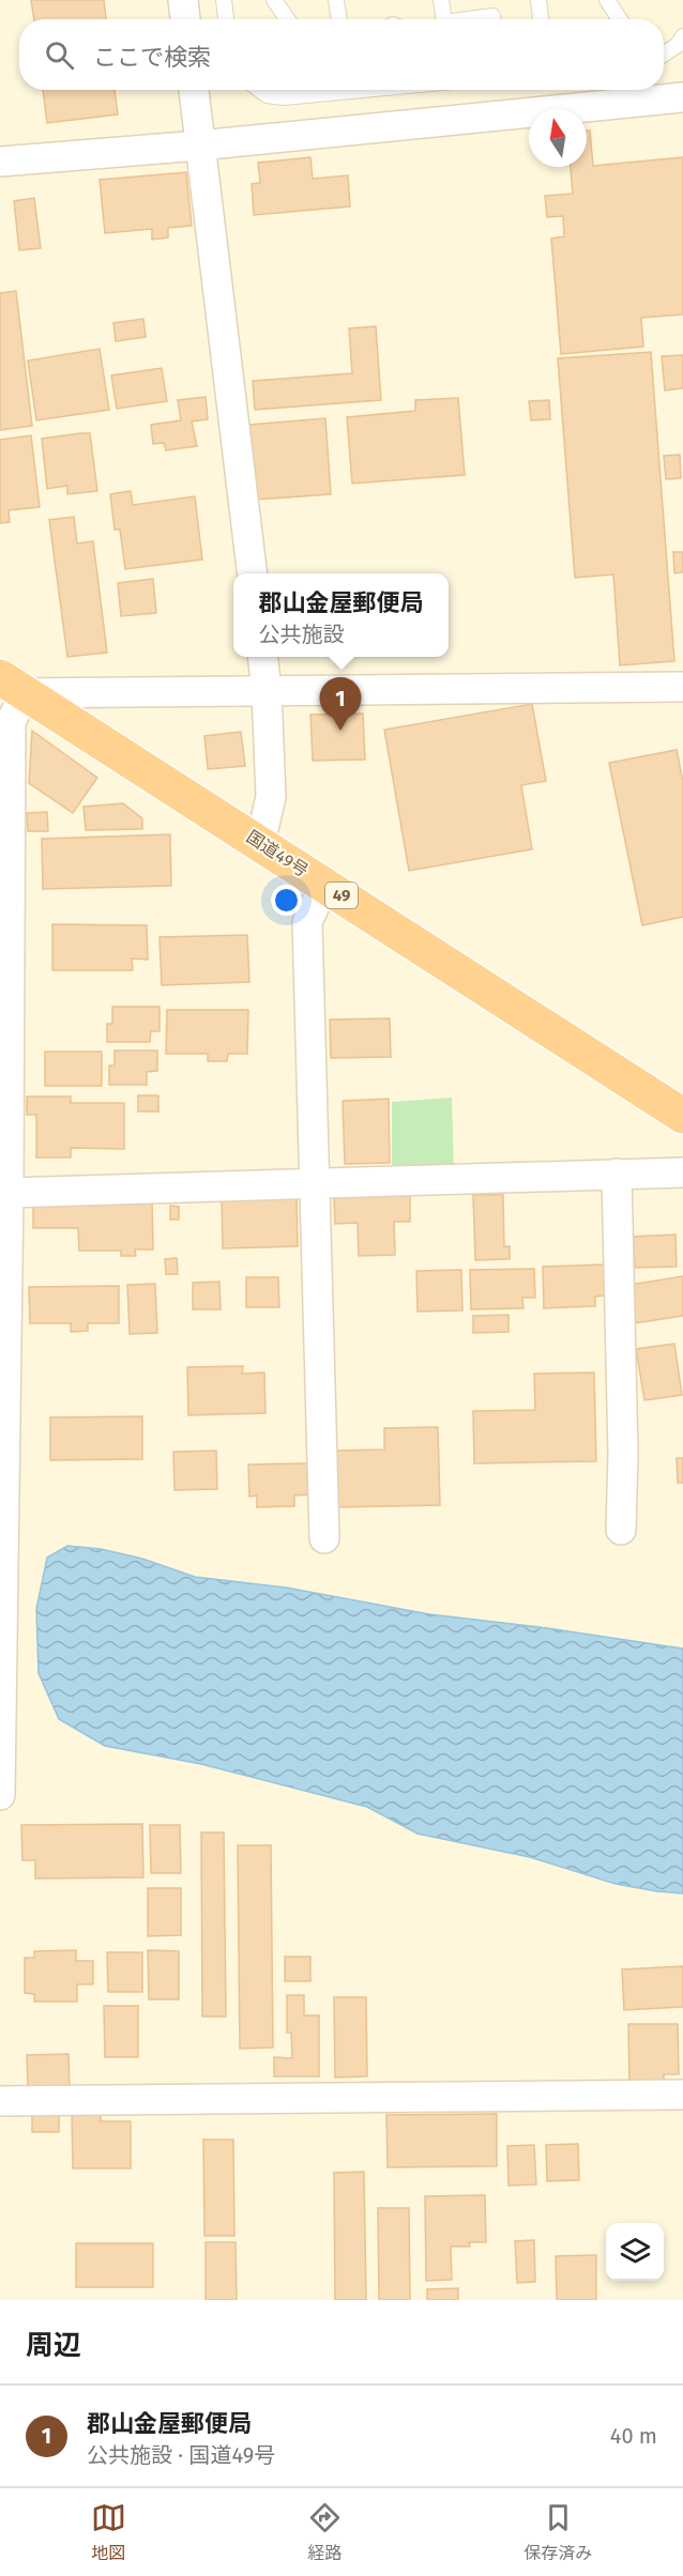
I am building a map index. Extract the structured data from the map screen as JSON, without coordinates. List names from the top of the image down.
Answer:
{
  "streets": {
    "highway": ["国道49号", "49"]
  },
  "north": "top",
  "page": {
    "search": "ここで検索",
    "popup": ["郡山金屋郵便局", "公共施設"],
    "pins": "1",
    "heading": "周辺",
    "list": [
      {
        "mark": "1",
        "name": "郡山金屋郵便局",
        "note": "公共施設 · 国道49号",
        "value": "40 m"
      }
    ],
    "nav": ["地図", "経路", "保存済み"]
  }
}
